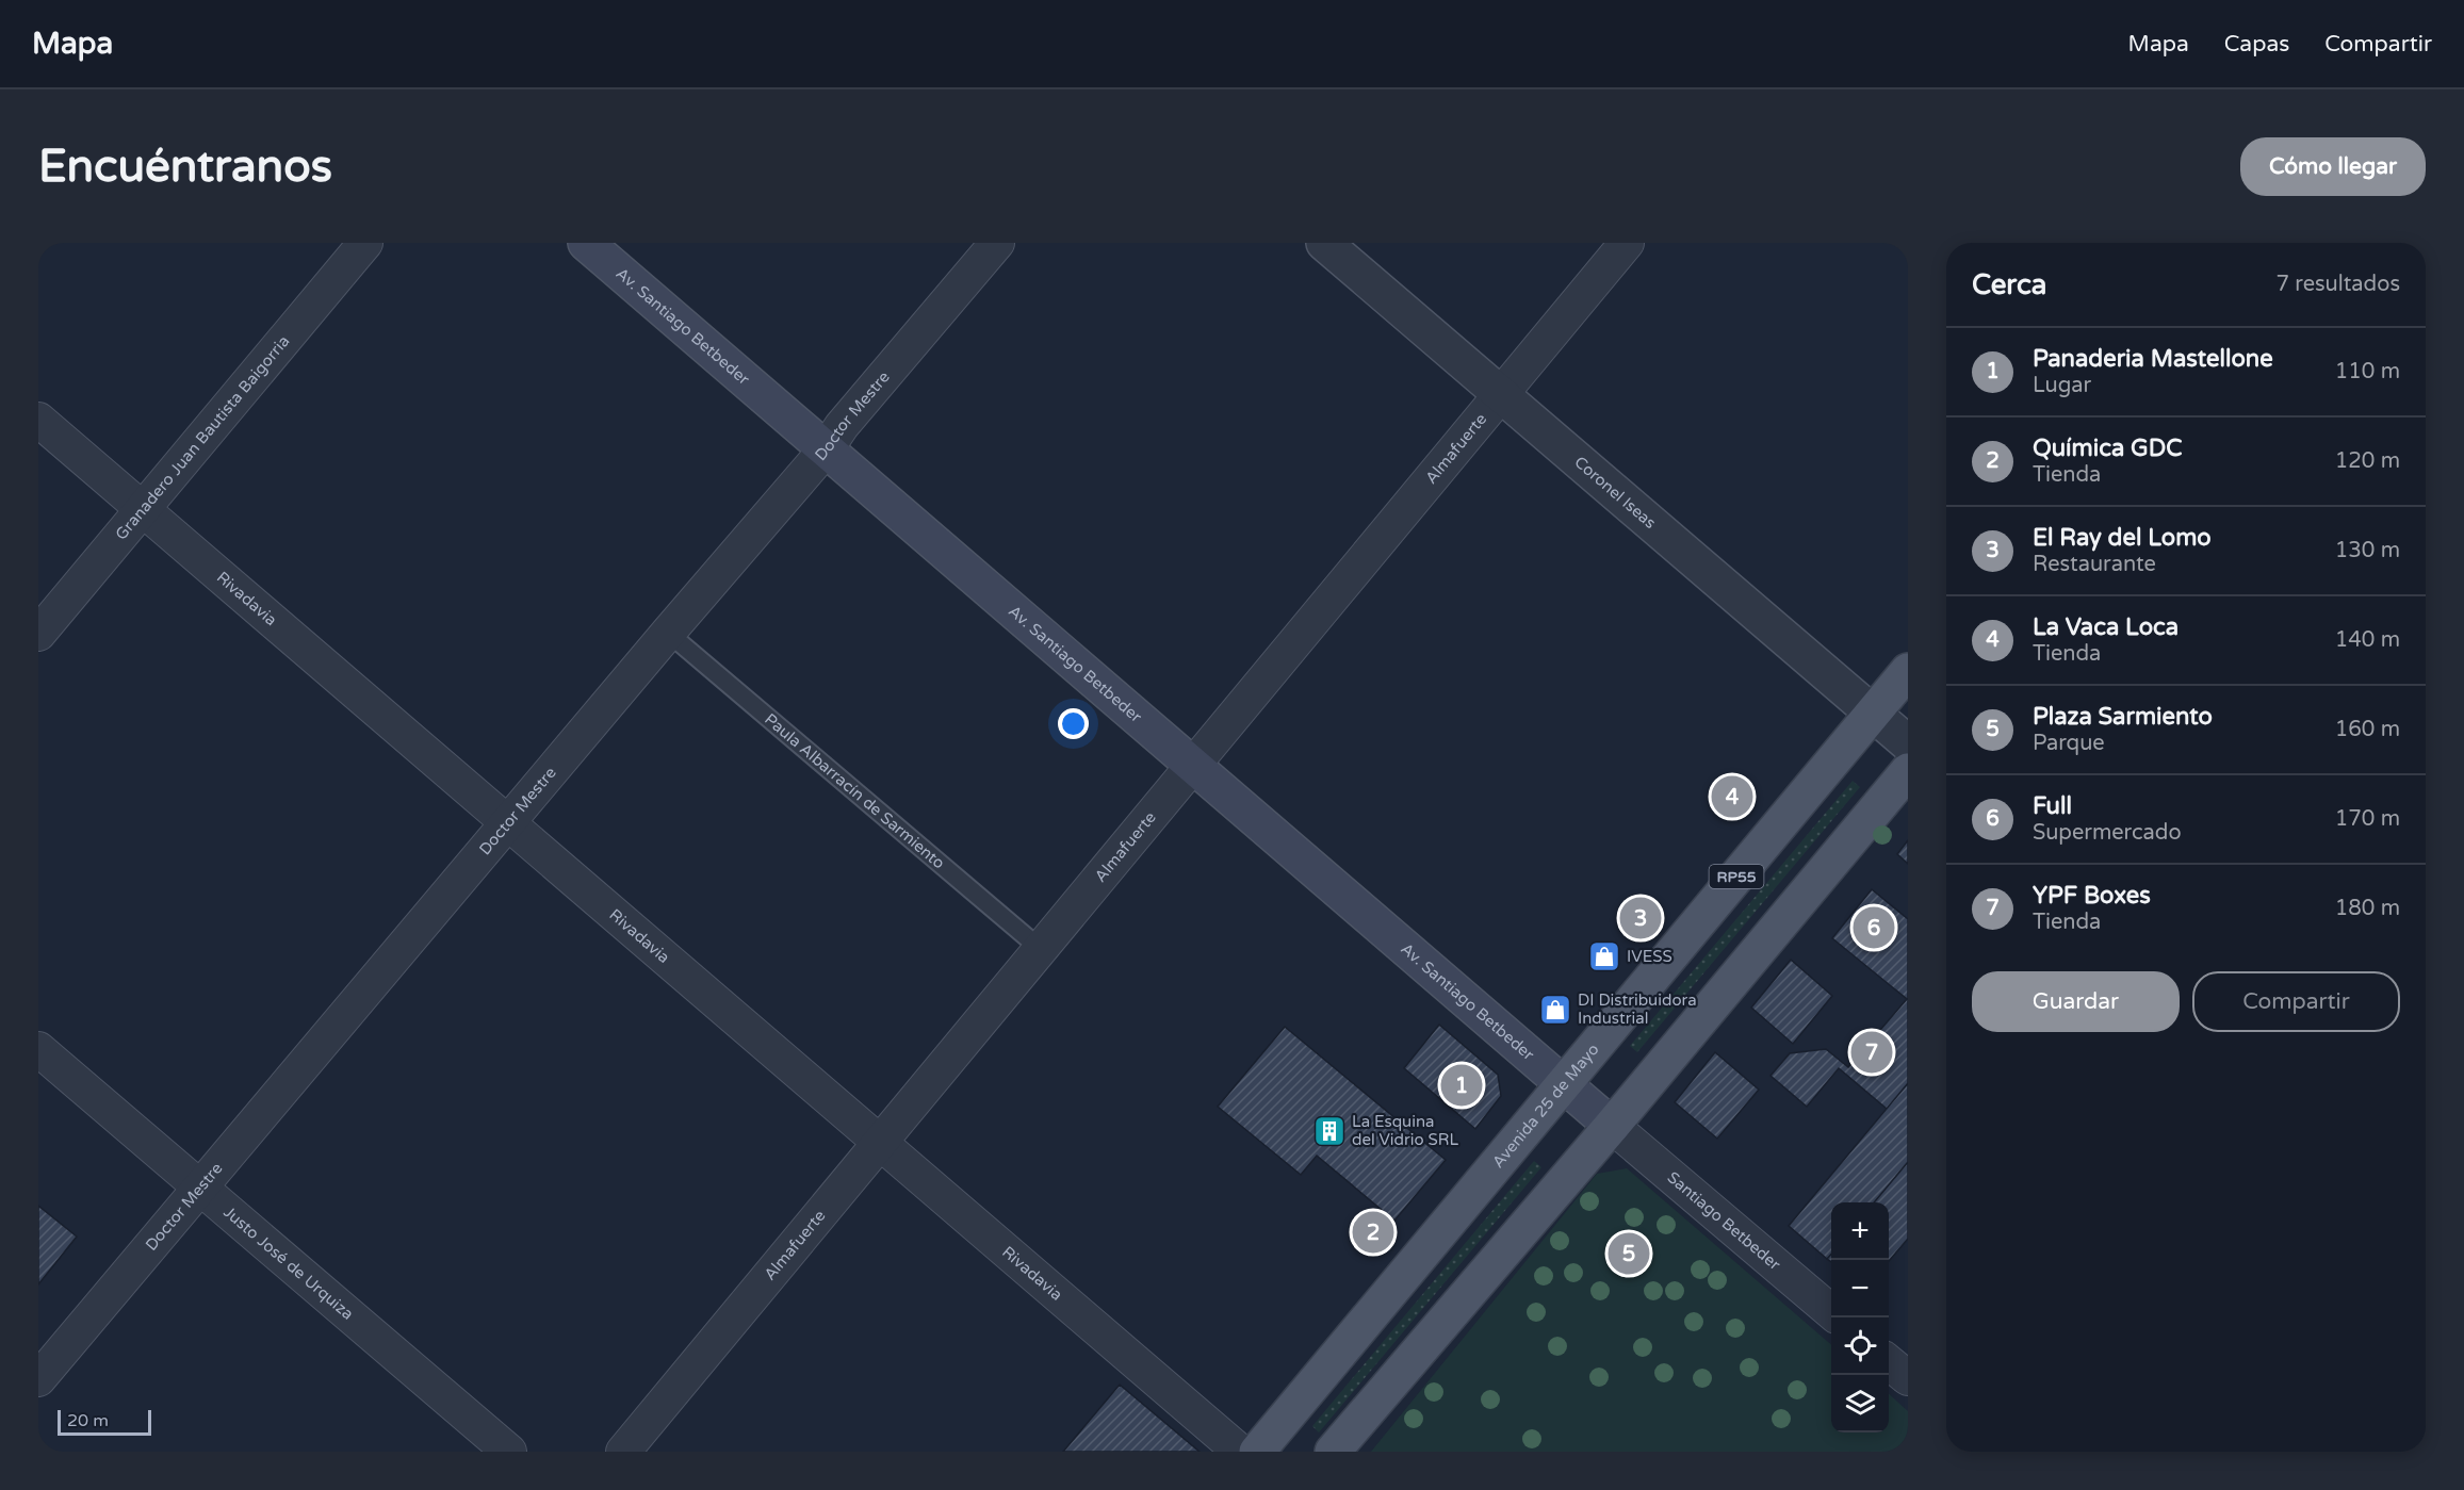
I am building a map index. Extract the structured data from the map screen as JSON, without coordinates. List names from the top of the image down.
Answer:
{
  "streets": {
    "main road": ["Av. Santiago Betbeder", "RP55", "Avenida 25 de Mayo"],
    "street": [
      "Doctor Mestre",
      "Granadero Juan Bautista Baigorria",
      "Almafuerte",
      "Coronel Iseas",
      "Rivadavia",
      "Santiago Betbeder",
      "Justo José de Urquiza"
    ],
    "lane": ["Paula Albarracín de Sarmiento"]
  },
  "crossings": [
    ["Av. Santiago Betbeder", "Doctor Mestre"],
    ["Av. Santiago Betbeder", "Almafuerte"],
    ["Av. Santiago Betbeder", "Avenida 25 de Mayo"],
    ["Av. Santiago Betbeder", "Santiago Betbeder"],
    ["Doctor Mestre", "Rivadavia"],
    ["Doctor Mestre", "Paula Albarracín de Sarmiento"],
    ["Doctor Mestre", "Justo José de Urquiza"],
    ["Granadero Juan Bautista Baigorria", "Rivadavia"],
    ["Almafuerte", "Coronel Iseas"],
    ["Almafuerte", "Rivadavia"],
    ["Almafuerte", "Paula Albarracín de Sarmiento"],
    ["Coronel Iseas", "Avenida 25 de Mayo"]
  ],
  "places": {
    "shop": ["IVESS", "DI Distribuidora Industrial"],
    "building": ["La Esquina del Vidrio SRL"]
  },
  "scale_bar": "20 m",
  "page": {
    "header": "Mapa",
    "nav": ["Mapa", "Capas", "Compartir"],
    "buttons": [
      "Cómo llegar",
      ["Guardar", "Compartir"]
    ],
    "title": "Encuéntranos",
    "heading": ["Cerca", "7 resultados"],
    "list": [
      {
        "mark": "1",
        "name": "Panaderia Mastellone",
        "note": "Lugar",
        "value": "110 m"
      },
      {
        "mark": "2",
        "name": "Química GDC",
        "note": "Tienda",
        "value": "120 m"
      },
      {
        "mark": "3",
        "name": "El Ray del Lomo",
        "note": "Restaurante",
        "value": "130 m"
      },
      {
        "mark": "4",
        "name": "La Vaca Loca",
        "note": "Tienda",
        "value": "140 m"
      },
      {
        "mark": "5",
        "name": "Plaza Sarmiento",
        "note": "Parque",
        "value": "160 m"
      },
      {
        "mark": "6",
        "name": "Full",
        "note": "Supermercado",
        "value": "170 m"
      },
      {
        "mark": "7",
        "name": "YPF Boxes",
        "note": "Tienda",
        "value": "180 m"
      }
    ],
    "pins": [
      "4",
      "3",
      "6",
      "7",
      "1",
      "2",
      "5"
    ],
    "map_buttons": ["+", "−"],
    "scale": "20 m"
  }
}
